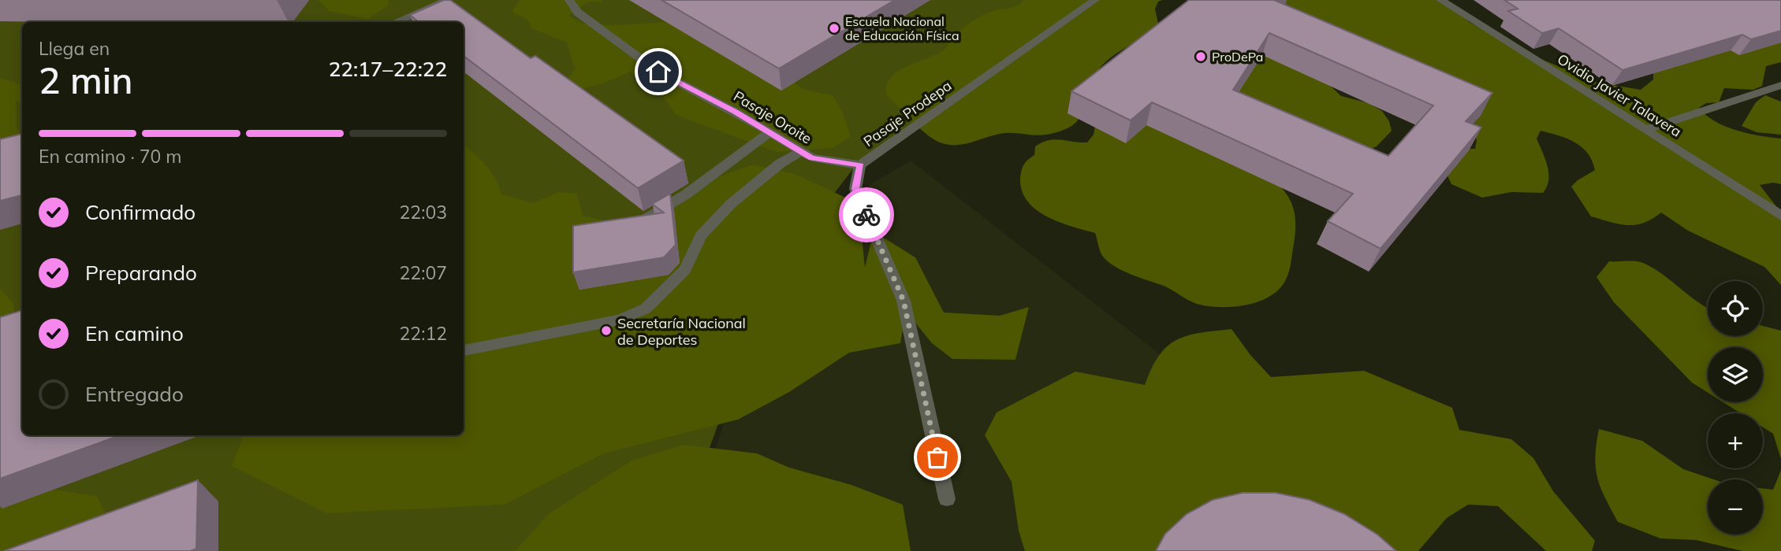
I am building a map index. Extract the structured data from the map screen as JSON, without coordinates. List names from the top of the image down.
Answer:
{
  "streets": {
    "street": ["Ovidio Javier Talavera", "Pasaje Prodepa", "Pasaje Oroite"]
  },
  "crossings": [
    ["Pasaje Prodepa", "Pasaje Oroite"]
  ],
  "places": ["Escuela Nacional de Educación Física", "ProDePa", "Secretaría Nacional de Deportes"],
  "page": {
    "heading": ["2 min", "Llega en", "22:17–22:22"],
    "bar": "En camino · 70 m",
    "list": [
      ["Confirmado", "22:03"],
      ["Preparando", "22:07"],
      ["En camino", "22:12"],
      "Entregado"
    ],
    "map_buttons": ["+", "−"]
  }
}
